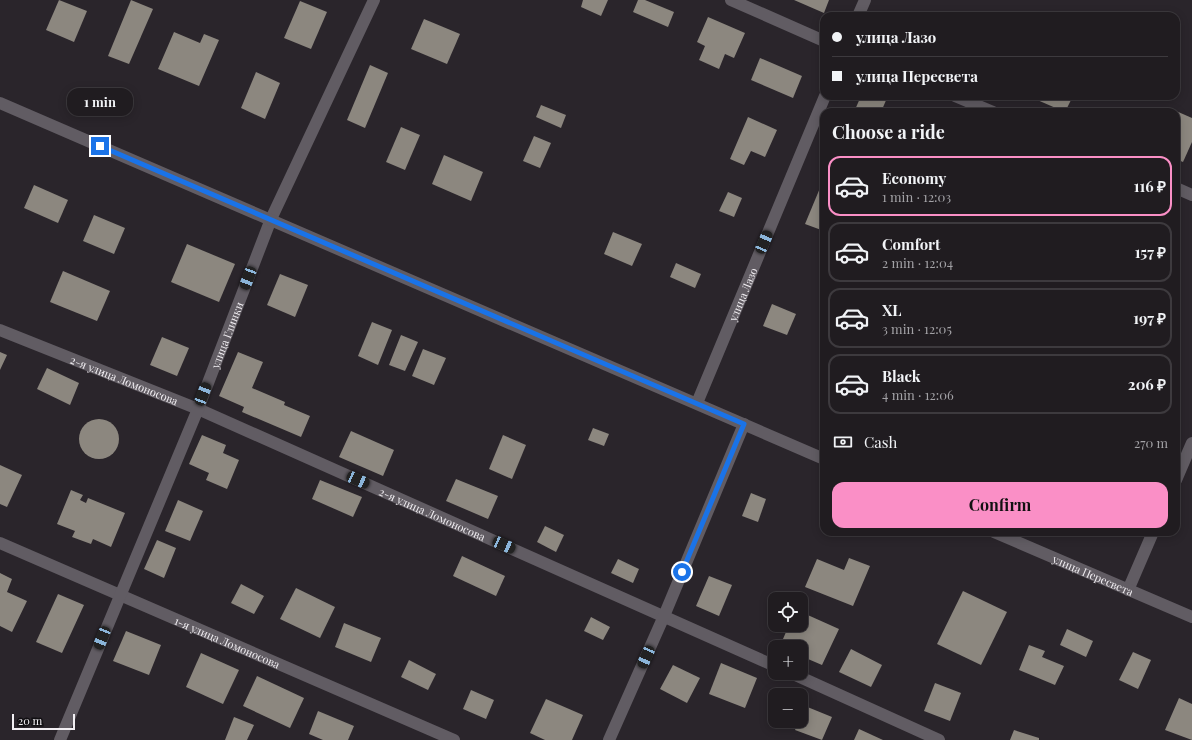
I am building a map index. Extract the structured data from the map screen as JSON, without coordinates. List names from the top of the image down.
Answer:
{
  "streets": {
    "street": [
      "улица Лазо",
      "улица Глинки",
      "2-я улица Ломоносова",
      "улица Пересвета",
      "1-я улица Ломоносова"
    ]
  },
  "crossings": [
    ["улица Глинки", "2-я улица Ломоносова"],
    ["улица Глинки", "1-я улица Ломоносова"]
  ],
  "scale_bar": "20 m",
  "page": {
    "banner": ["улица Лазо", "улица Пересвета"],
    "bubble": "1 min",
    "heading": "Choose a ride",
    "list": [
      {
        "name": "Economy",
        "note": "1 min · 12:03",
        "value": "116 ₽"
      },
      {
        "name": "Comfort",
        "note": "2 min · 12:04",
        "value": "157 ₽"
      },
      {
        "name": "XL",
        "note": "3 min · 12:05",
        "value": "197 ₽"
      },
      {
        "name": "Black",
        "note": "4 min · 12:06",
        "value": "206 ₽"
      }
    ],
    "pay": ["Cash", "270 m"],
    "buttons": "Confirm",
    "map_buttons": ["+", "−"],
    "scale": "20 m"
  }
}
